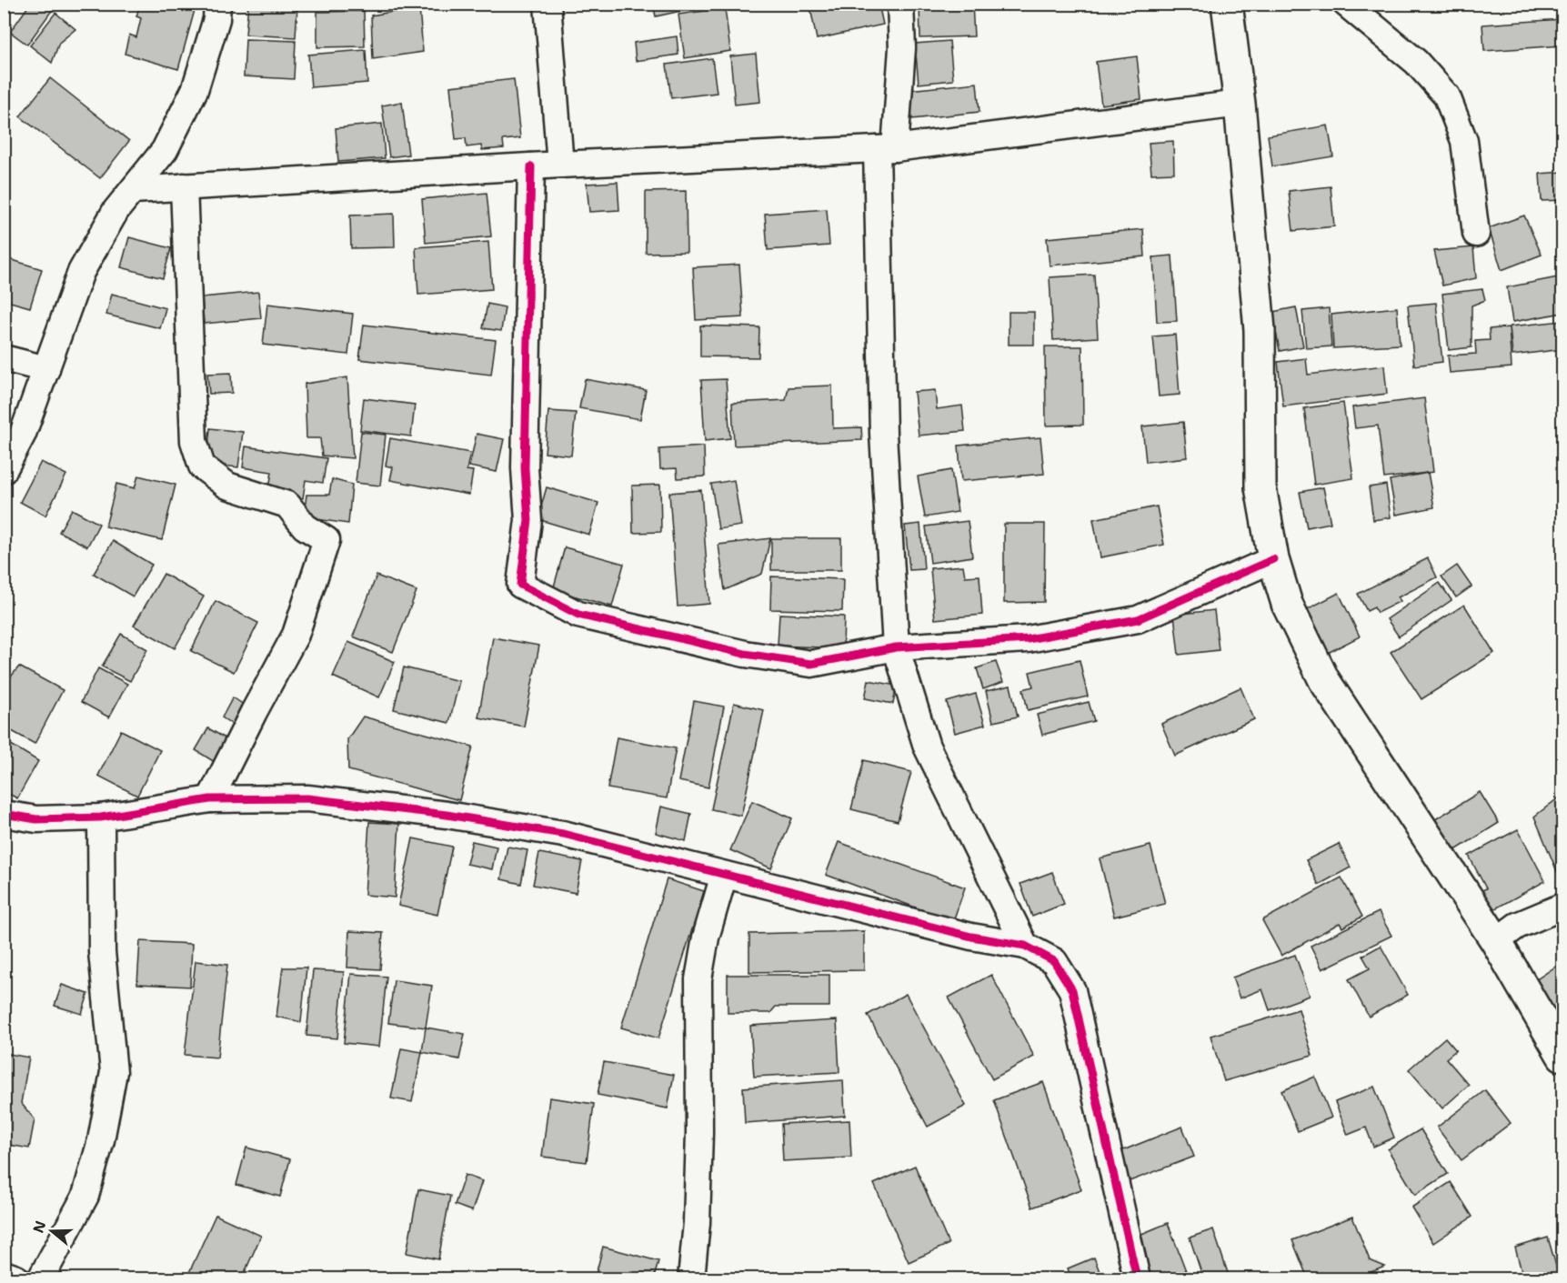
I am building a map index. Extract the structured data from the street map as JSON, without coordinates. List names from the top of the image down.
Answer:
{
  "north": "left"
}
